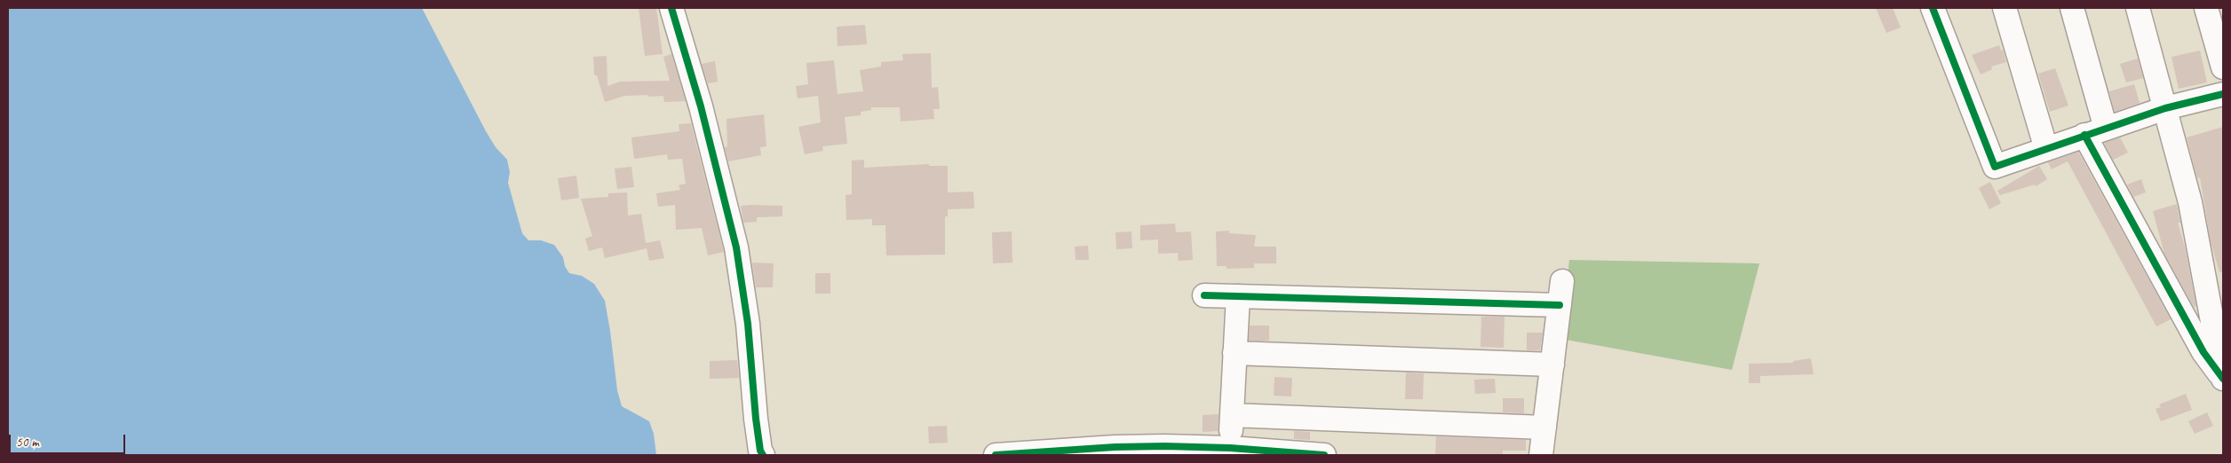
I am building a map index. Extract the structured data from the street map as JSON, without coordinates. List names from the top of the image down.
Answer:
{
  "scale_bar": "50 m"
}
